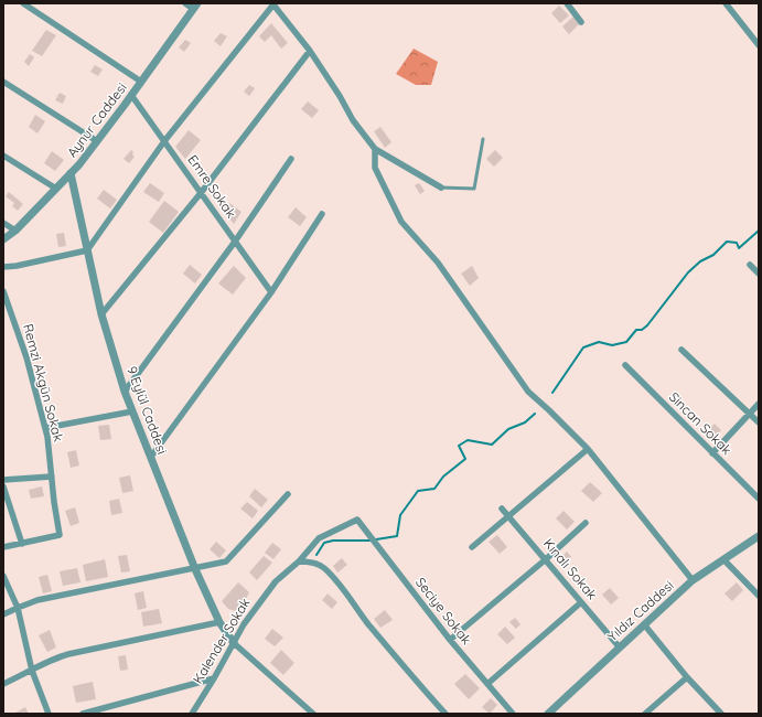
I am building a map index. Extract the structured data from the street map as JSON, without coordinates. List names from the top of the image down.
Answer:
{
  "streets": {
    "street": [
      "Aynur Caddesi",
      "Emre Sokak",
      "Remzi Akgün Sokak",
      "9 Eylül Caddesi",
      "Sincan Sokak",
      "Kınalı Sokak",
      "Seciye Sokak",
      "Yıldız Caddesi",
      "Kalender Sokak"
    ]
  },
  "crossings": [
    ["Aynur Caddesi", "Emre Sokak"],
    ["Aynur Caddesi", "9 Eylül Caddesi"],
    ["9 Eylül Caddesi", "Kalender Sokak"],
    ["Kınalı Sokak", "Yıldız Caddesi"],
    ["Seciye Sokak", "Kalender Sokak"]
  ]
}
